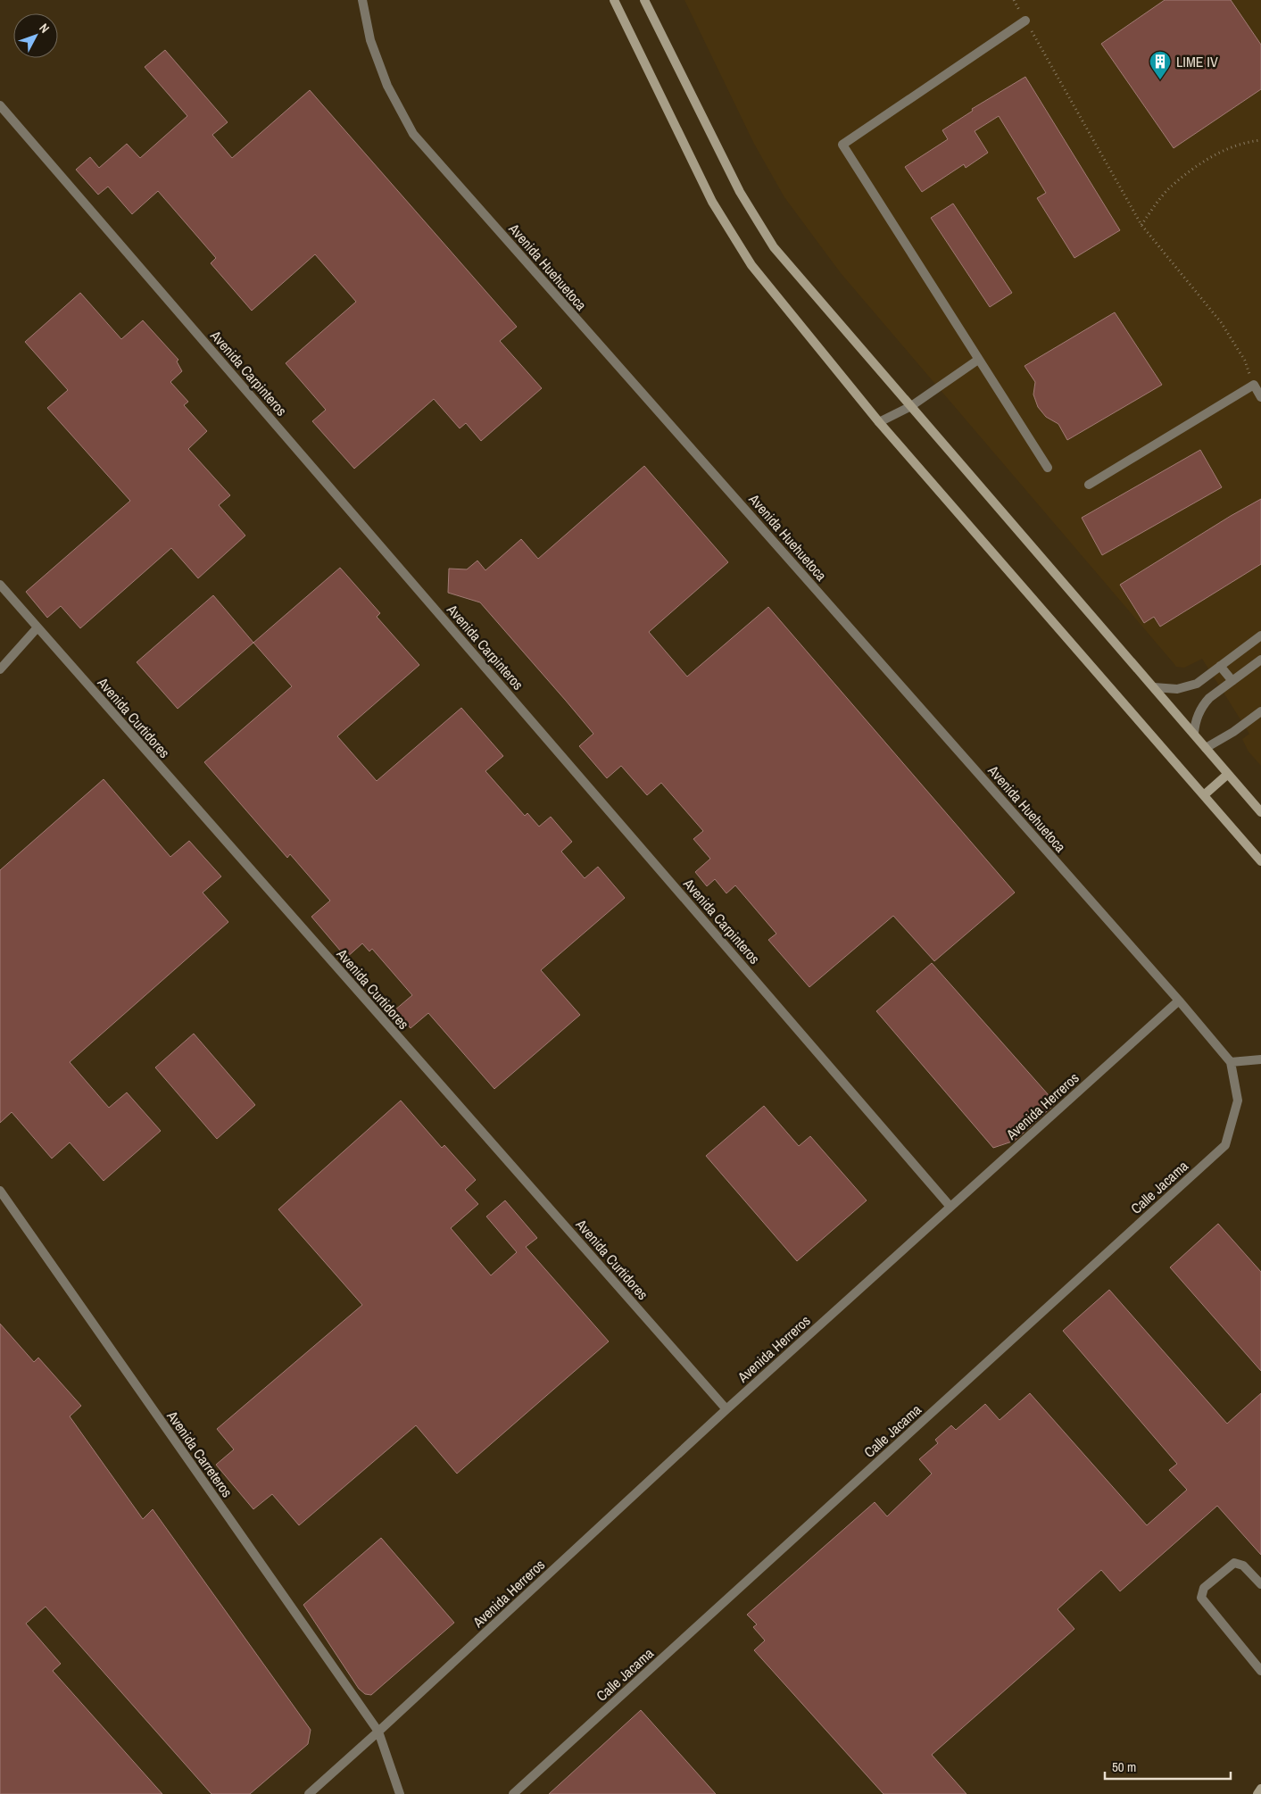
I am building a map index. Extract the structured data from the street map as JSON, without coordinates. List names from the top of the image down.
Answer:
{
  "streets": {
    "lane": [
      "Avenida Huehuetoca",
      "Avenida Carpinteros",
      "Avenida Curtidores",
      "Avenida Herreros",
      "Calle Jacama",
      "Avenida Carreteros"
    ]
  },
  "crossings": [
    ["Avenida Huehuetoca", "Avenida Herreros"],
    ["Avenida Carpinteros", "Avenida Herreros"],
    ["Avenida Curtidores", "Avenida Herreros"],
    ["Avenida Herreros", "Avenida Carreteros"]
  ],
  "places": {
    "building": ["LIME IV"]
  },
  "scale_bar": "50 m",
  "north": "top right"
}
